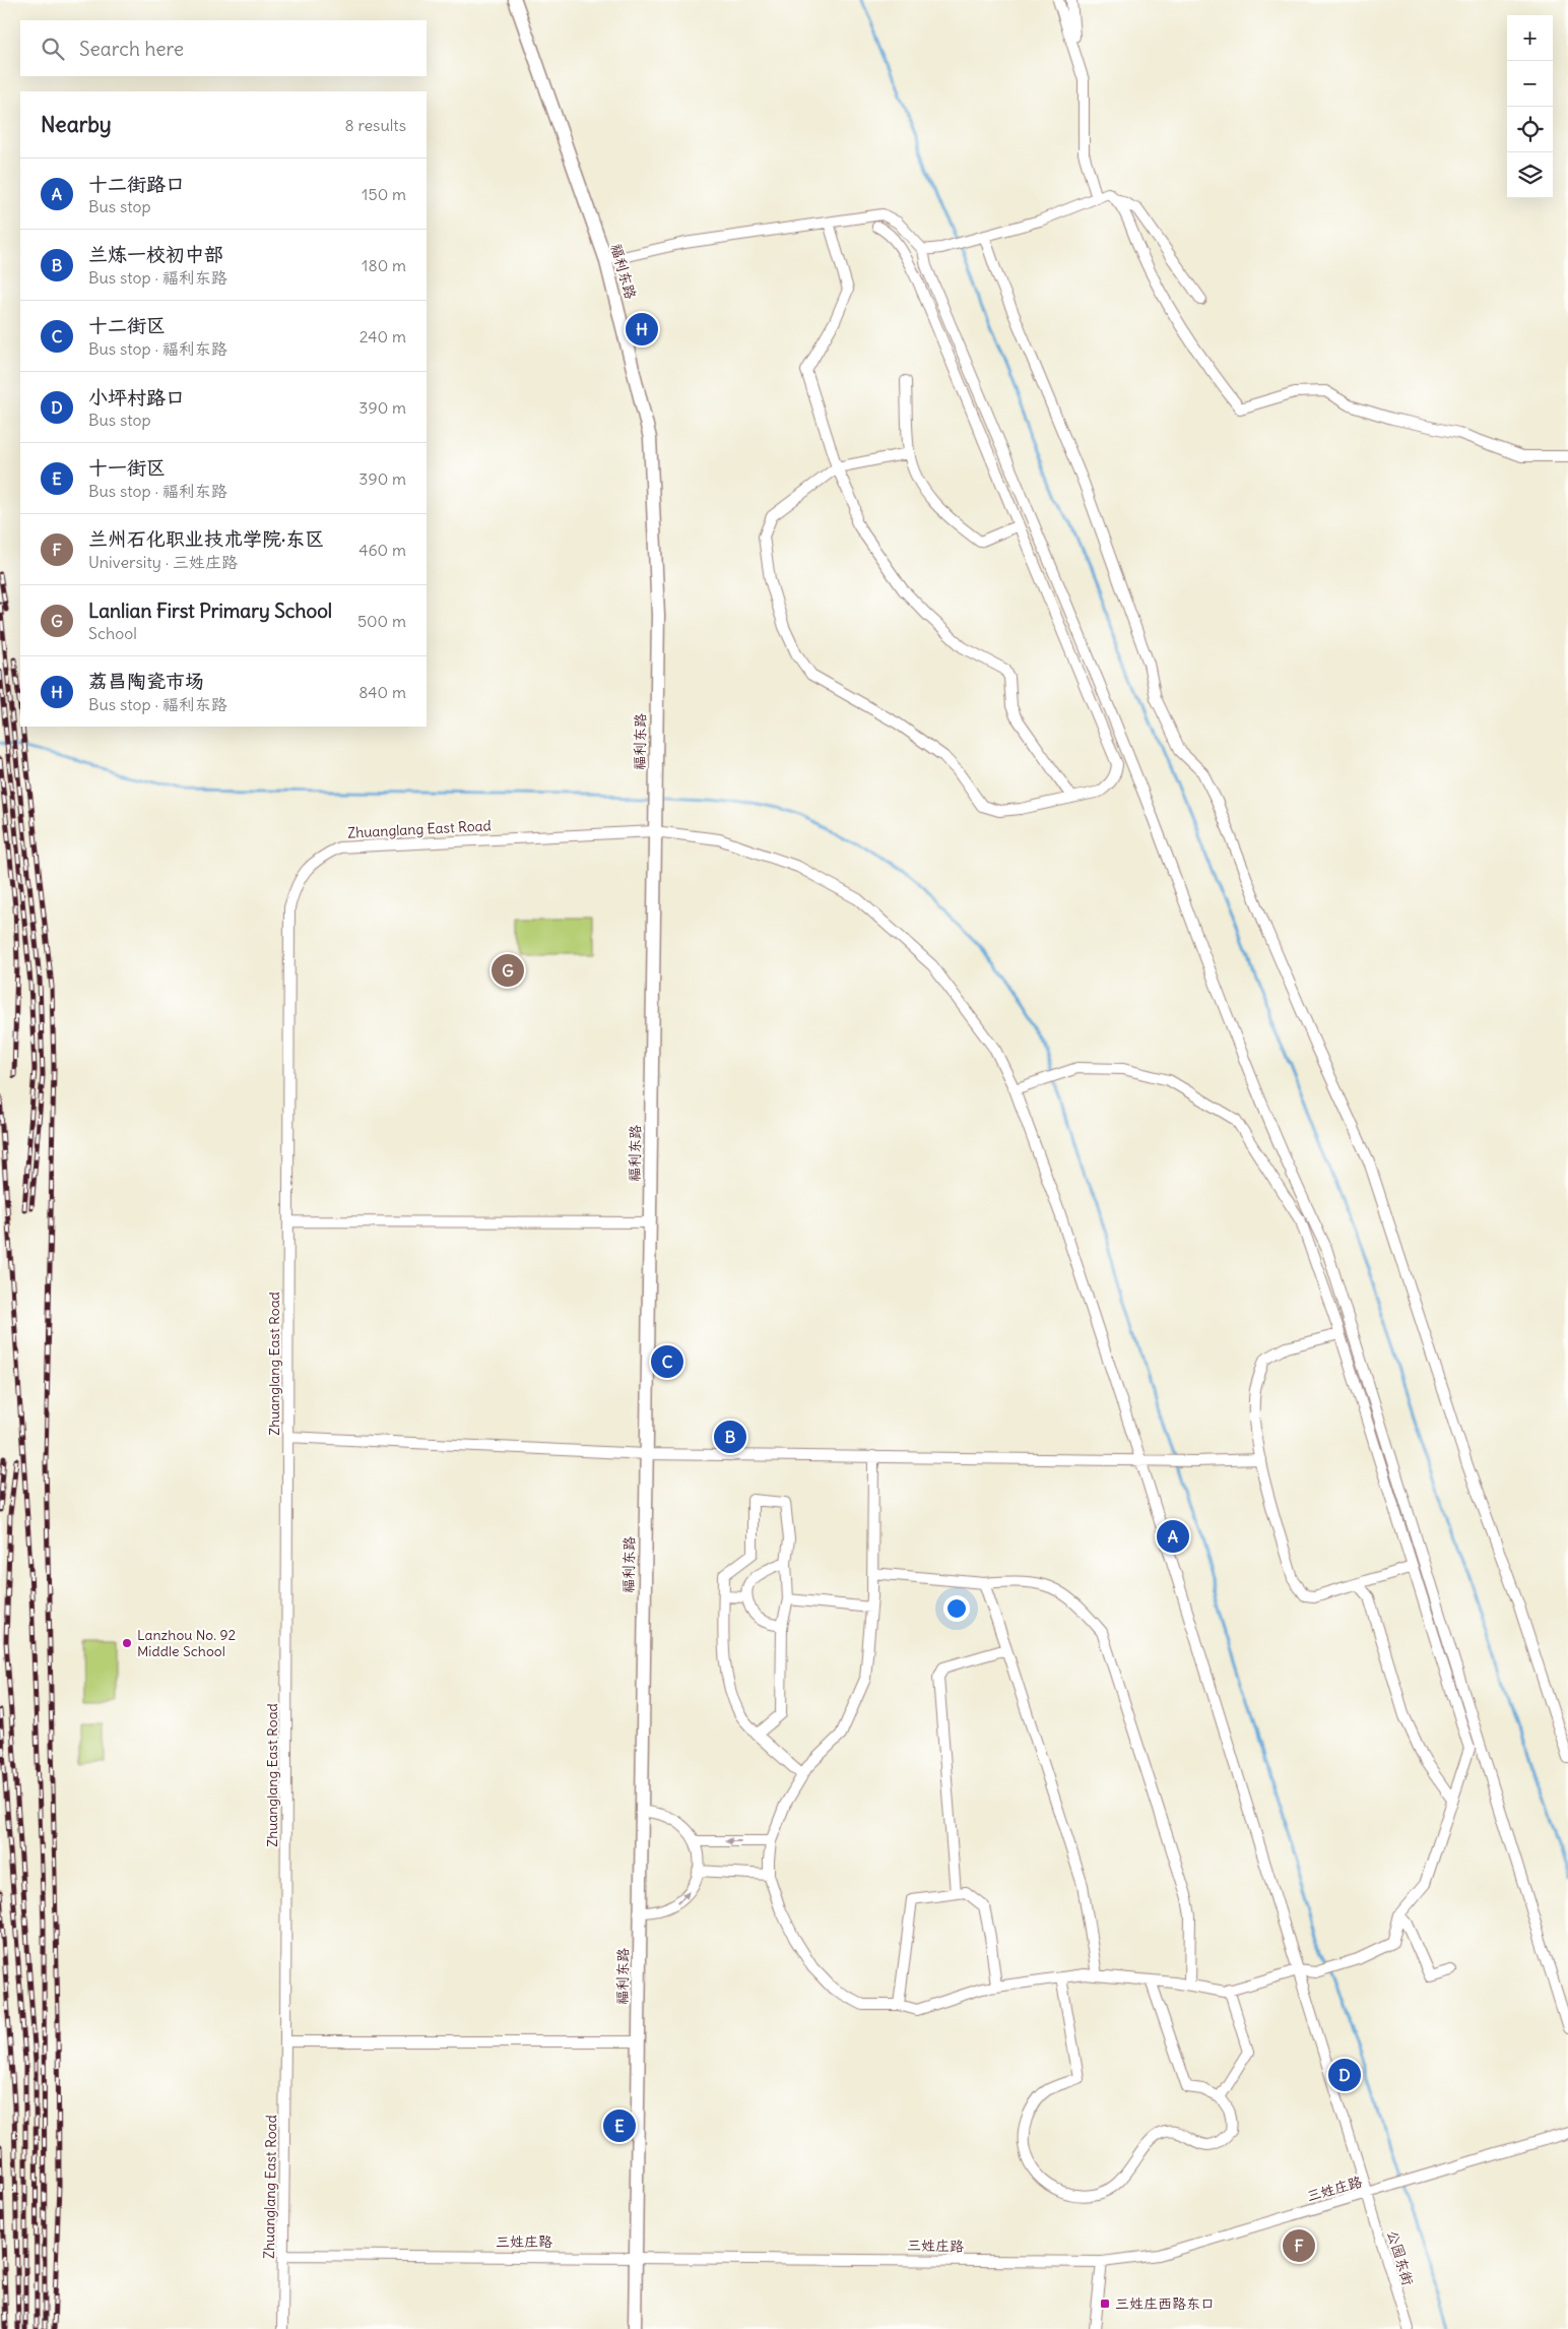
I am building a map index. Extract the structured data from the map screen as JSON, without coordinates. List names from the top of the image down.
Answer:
{
  "streets": {
    "main road": ["福利东路"],
    "street": ["Zhuanglang East Road", "三姓庄路", "公园东街"]
  },
  "crossings": [
    ["福利东路", "Zhuanglang East Road"],
    ["福利东路", "三姓庄路"],
    ["Zhuanglang East Road", "三姓庄路"],
    ["Zhuanglang East Road", "公园东街"],
    ["三姓庄路", "公园东街"]
  ],
  "places": {
    "other": ["Lanzhou No. 92 Middle School"],
    "transit": ["三姓庄西路东口"]
  },
  "page": {
    "map_buttons": ["+", "−"],
    "search": "Search here",
    "heading": ["Nearby", "8 results"],
    "list": [
      {
        "mark": "A",
        "name": "十二街路口",
        "note": "Bus stop",
        "value": "150 m"
      },
      {
        "mark": "B",
        "name": "兰炼一校初中部",
        "note": "Bus stop · 福利东路",
        "value": "180 m"
      },
      {
        "mark": "C",
        "name": "十二街区",
        "note": "Bus stop · 福利东路",
        "value": "240 m"
      },
      {
        "mark": "D",
        "name": "小坪村路口",
        "note": "Bus stop",
        "value": "390 m"
      },
      {
        "mark": "E",
        "name": "十一街区",
        "note": "Bus stop · 福利东路",
        "value": "390 m"
      },
      {
        "mark": "F",
        "name": "兰州石化职业技术学院·东区",
        "note": "University · 三姓庄路",
        "value": "460 m"
      },
      {
        "mark": "G",
        "name": "Lanlian First Primary School",
        "note": "School",
        "value": "500 m"
      },
      {
        "mark": "H",
        "name": "荔昌陶瓷市场",
        "note": "Bus stop · 福利东路",
        "value": "840 m"
      }
    ],
    "pins": [
      "H",
      "G",
      "C",
      "B",
      "A",
      "D",
      "E",
      "F"
    ]
  }
}
